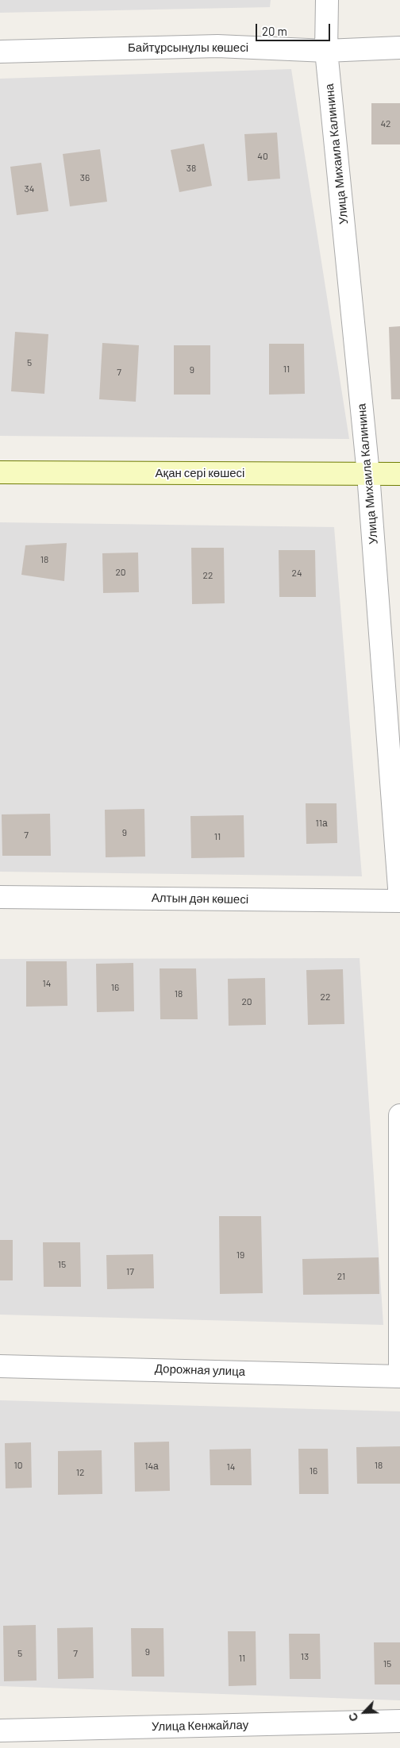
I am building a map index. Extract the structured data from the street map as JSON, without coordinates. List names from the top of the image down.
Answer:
{
  "streets": {
    "street": [
      "Байтұрсынұлы көшесі",
      "Улица Михаила Калинина",
      "Ақан сері көшесі",
      "Алтын дән көшесі",
      "Дорожная улица",
      "Улица Кенжайлау"
    ]
  },
  "crossings": [
    ["Байтұрсынұлы көшесі", "Улица Михаила Калинина"],
    ["Улица Михаила Калинина", "Ақан сері көшесі"],
    ["Улица Михаила Калинина", "Алтын дән көшесі"]
  ],
  "house_numbers": [
    "42",
    "40",
    "38",
    "36",
    "34",
    "5",
    "11",
    "9",
    "7",
    "18",
    "20",
    "24",
    "22",
    "11а",
    "9",
    "7",
    "11",
    "14",
    "16",
    "18",
    "22",
    "20",
    "19",
    "15",
    "17",
    "21",
    "10",
    "18",
    "14а",
    "14",
    "16",
    "12",
    "9",
    "5",
    "7",
    "13",
    "11",
    "15"
  ],
  "scale_bar": "20 m",
  "north": "bottom left"
}
